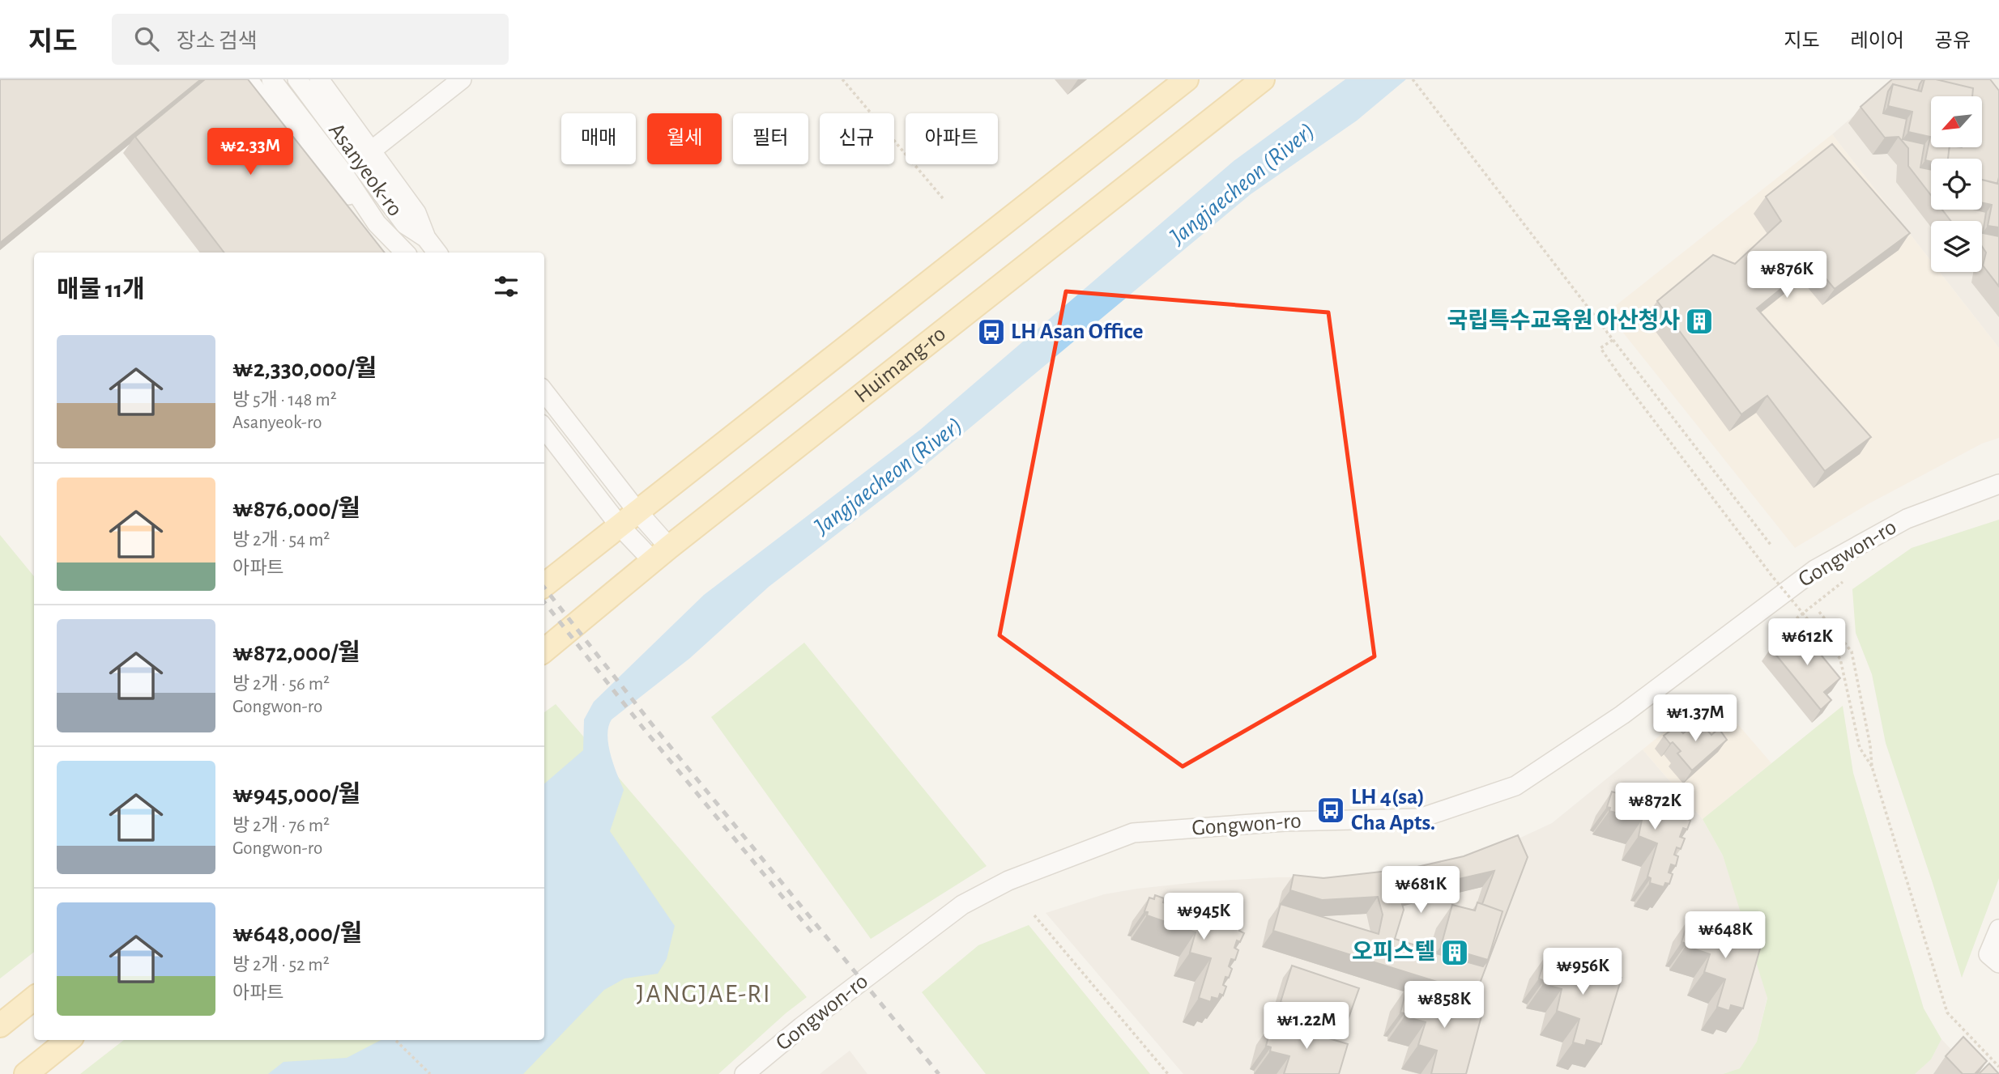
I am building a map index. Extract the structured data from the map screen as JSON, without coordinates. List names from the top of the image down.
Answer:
{
  "streets": {
    "main road": ["Huimang-ro"],
    "street": ["Asanyeok-ro", "Gongwon-ro"]
  },
  "districts": ["JANGJAE-RI"],
  "water": ["Jangjaecheon (River)"],
  "places": {
    "building": ["국립특수교육원 아산청사", "오피스텔"],
    "bus stop": ["LH Asan Office", "LH 4(sa) Cha Apts."]
  },
  "north": "bottom left",
  "page": {
    "header": "지도",
    "search": "장소 검색",
    "nav": ["지도", "레이어", "공유"],
    "chip": [
      "매매",
      "월세",
      "필터",
      "신규",
      "아파트"
    ],
    "price": [
      "₩2.33M",
      "₩876K",
      "₩612K",
      "₩1.37M",
      "₩872K",
      "₩681K",
      "₩945K",
      "₩648K",
      "₩956K",
      "₩858K",
      "₩1.22M"
    ],
    "heading": "매물 11개",
    "list": [
      {
        "name": "₩2,330,000/월",
        "note": "방 5개 · 148 m² · Asanyeok-ro"
      },
      {
        "name": "₩876,000/월",
        "note": "방 2개 · 54 m² · 아파트"
      },
      {
        "name": "₩872,000/월",
        "note": "방 2개 · 56 m² · Gongwon-ro"
      },
      {
        "name": "₩945,000/월",
        "note": "방 2개 · 76 m² · Gongwon-ro"
      },
      {
        "name": "₩648,000/월",
        "note": "방 2개 · 52 m² · 아파트"
      }
    ]
  }
}
